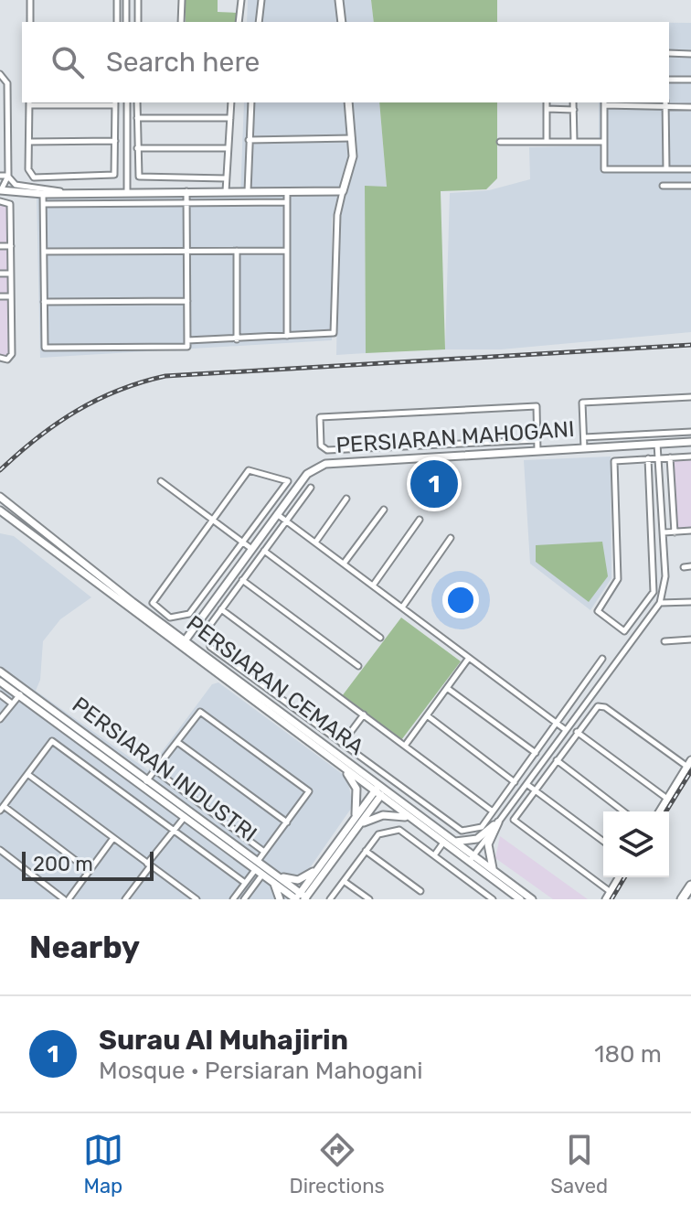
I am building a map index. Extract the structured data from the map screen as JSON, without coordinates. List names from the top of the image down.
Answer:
{
  "streets": {
    "main road": ["PERSIARAN MAHOGANI", "PERSIARAN CEMARA", "PERSIARAN INDUSTRI"]
  },
  "crossings": [
    ["PERSIARAN MAHOGANI", "PERSIARAN CEMARA"]
  ],
  "scale_bar": "200 m",
  "page": {
    "search": "Search here",
    "pins": "1",
    "scale": "200 m",
    "heading": "Nearby",
    "list": [
      {
        "mark": "1",
        "name": "Surau Al Muhajirin",
        "note": "Mosque · Persiaran Mahogani",
        "value": "180 m"
      }
    ],
    "nav": ["Map", "Directions", "Saved"]
  }
}
